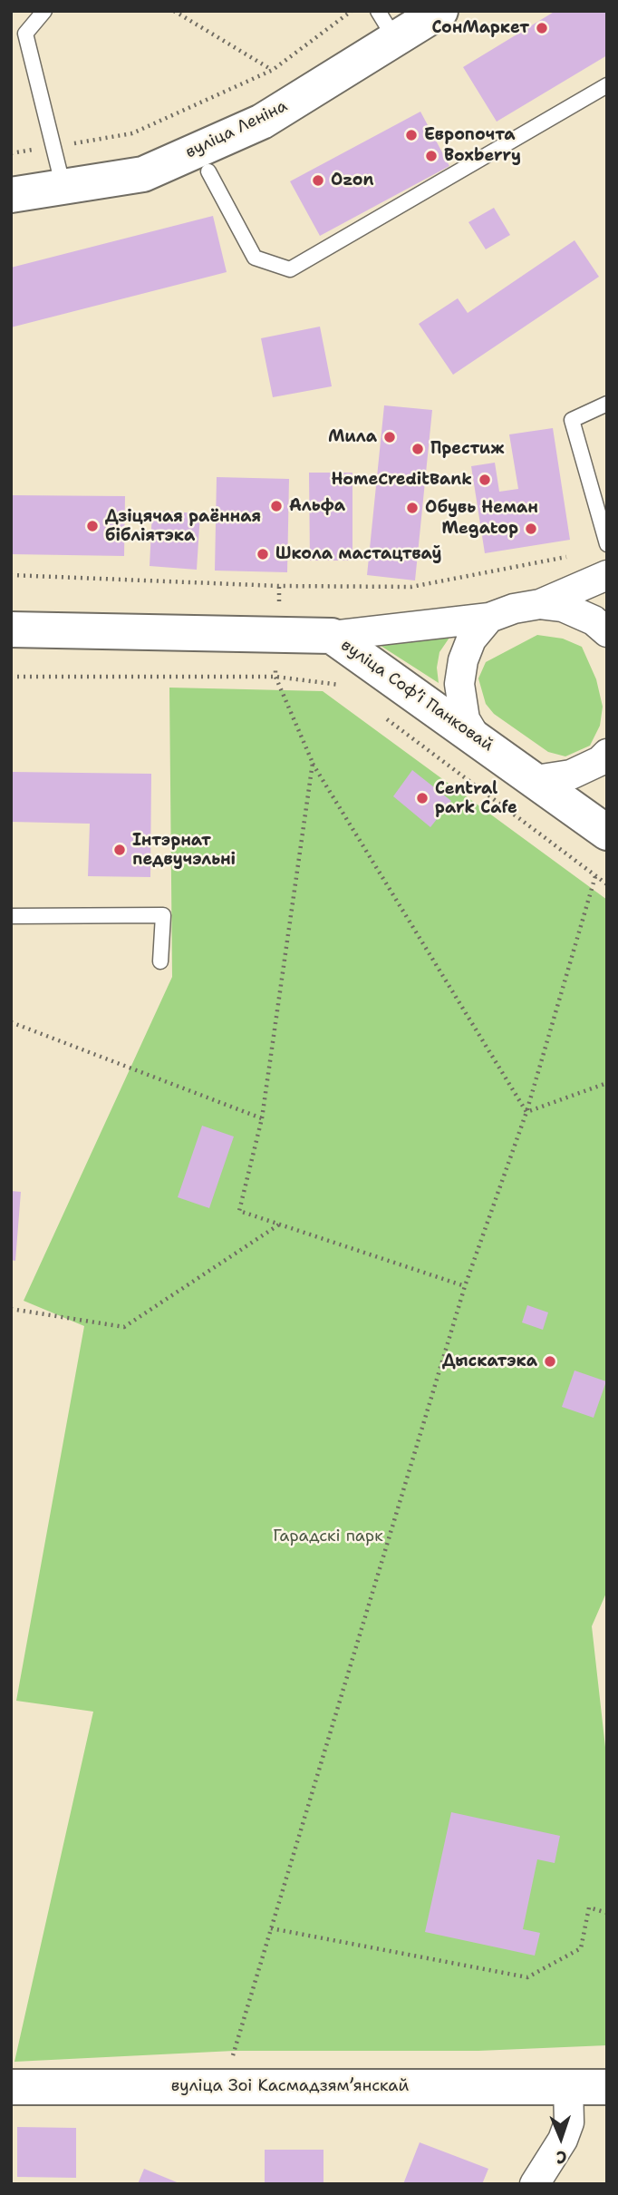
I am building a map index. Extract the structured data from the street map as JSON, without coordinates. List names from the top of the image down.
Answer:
{
  "streets": {
    "main road": ["вуліца Леніна", "вуліца Софʼі Панковай", "вуліца Зоі Касмадзямʼянскай"]
  },
  "parks": ["Гарадскі парк"],
  "places": [
    "СонМаркет",
    "Европочта",
    "Boxberry",
    "Ozon",
    "Мила",
    "Престиж",
    "HomeCreditBank",
    "Альфа",
    "Обувь Неман",
    "Дзіцячая раённая бібліятэка",
    "Megatop",
    "Школа мастацтваў",
    "Central park Cafe",
    "Інтэрнат педвучэльні",
    "Дыскатэка"
  ],
  "north": "bottom"
}
